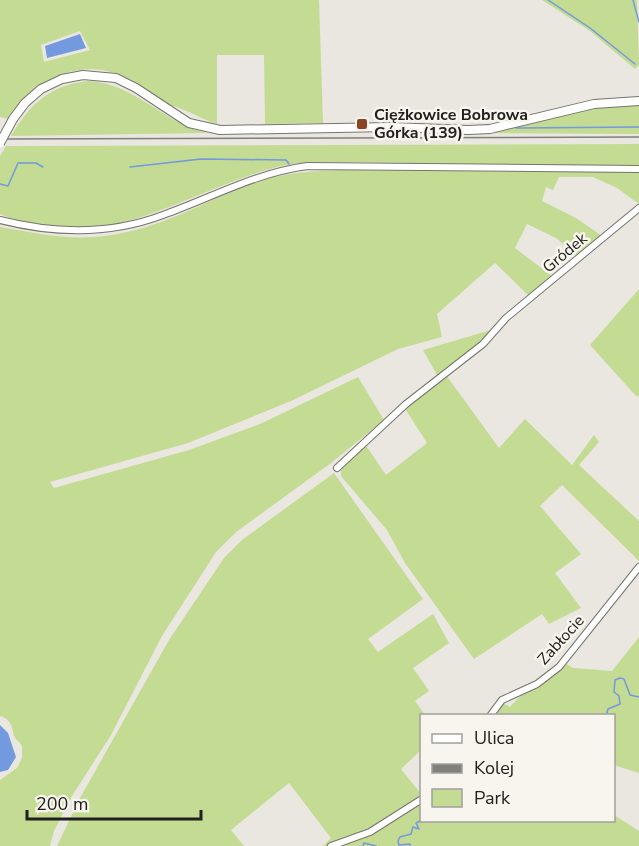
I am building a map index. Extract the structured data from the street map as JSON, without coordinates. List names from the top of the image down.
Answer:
{
  "streets": {
    "street": ["Gródek", "Zabłocie"]
  },
  "places": {
    "transit": ["Ciężkowice Bobrowa Górka (139)"]
  },
  "legend": ["Ulica", "Kolej", "Park"],
  "scale_bar": "200 m"
}
